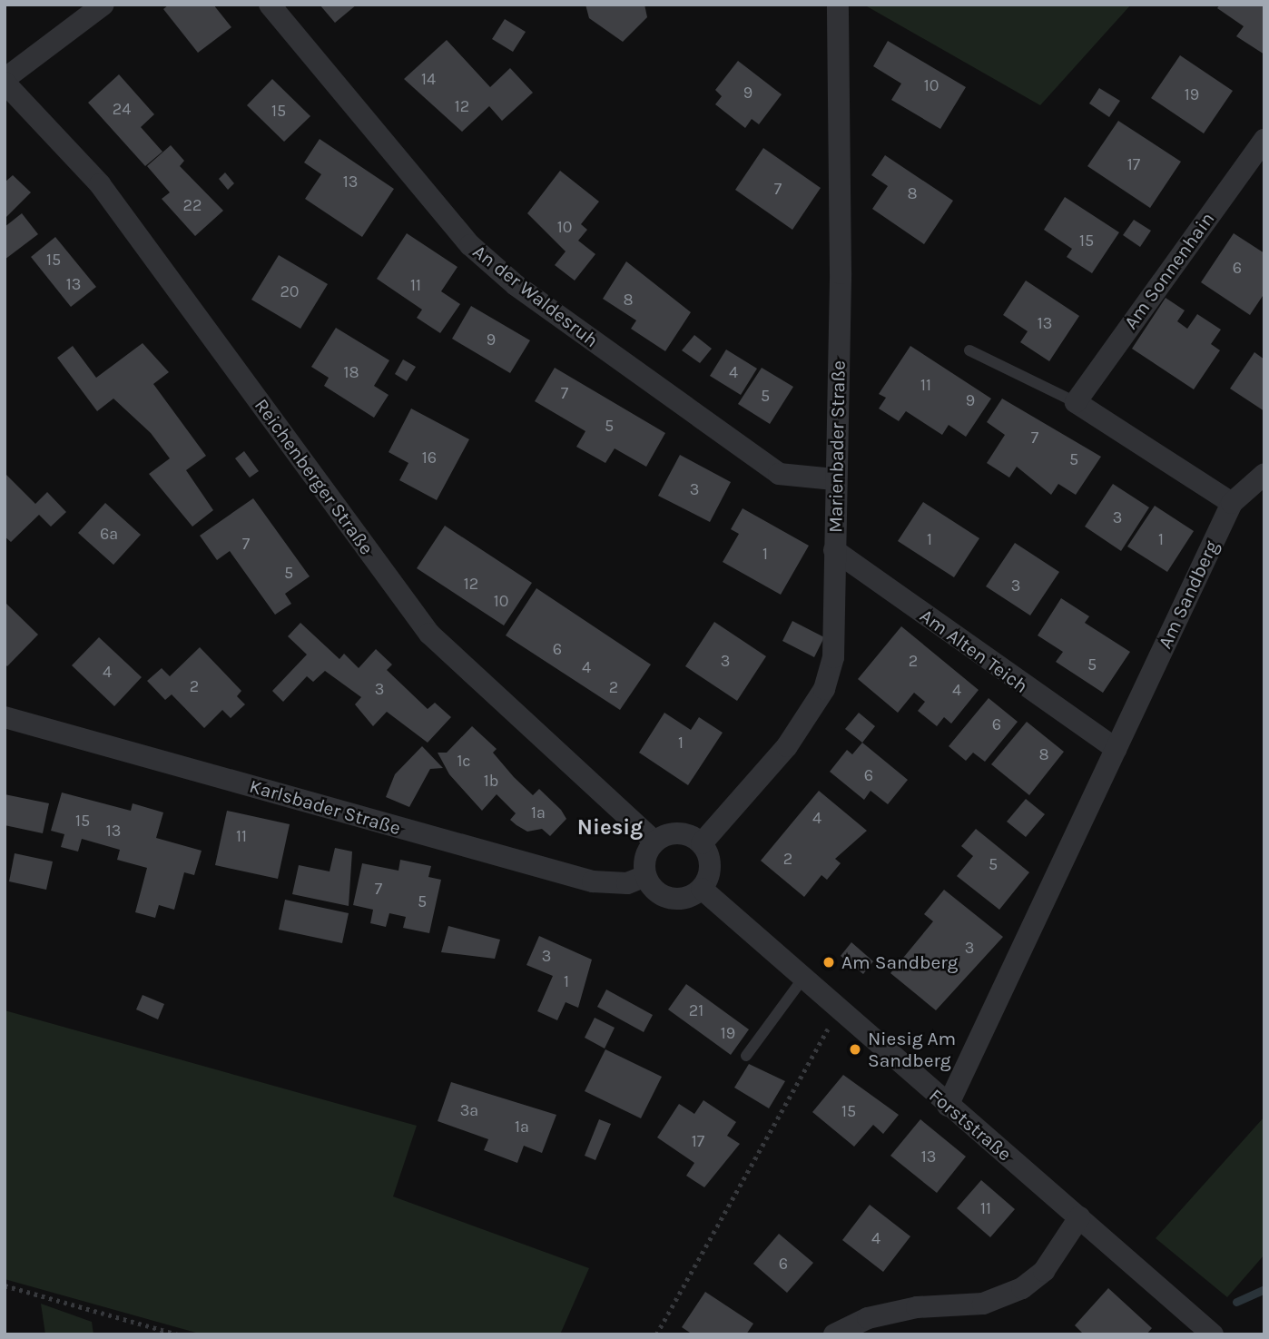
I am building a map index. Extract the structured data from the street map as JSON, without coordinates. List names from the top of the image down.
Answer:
{
  "streets": {
    "street": [
      "Am Sonnenhain",
      "An der Waldesruh",
      "Marienbader Straße",
      "Reichenberger Straße",
      "Am Sandberg",
      "Am Alten Teich",
      "Karlsbader Straße",
      "Forststraße"
    ]
  },
  "crossings": [
    ["An der Waldesruh", "Marienbader Straße"],
    ["Marienbader Straße", "Reichenberger Straße"],
    ["Marienbader Straße", "Am Alten Teich"],
    ["Marienbader Straße", "Karlsbader Straße"],
    ["Marienbader Straße", "Forststraße"],
    ["Reichenberger Straße", "Karlsbader Straße"],
    ["Reichenberger Straße", "Forststraße"],
    ["Am Sandberg", "Am Alten Teich"],
    ["Am Sandberg", "Forststraße"],
    ["Karlsbader Straße", "Forststraße"]
  ],
  "districts": ["Niesig"],
  "places": ["Am Sandberg", "Niesig Am Sandberg"],
  "house_numbers": [
    "14",
    "10",
    "9",
    "19",
    "12",
    "24",
    "15",
    "17",
    "13",
    "7",
    "8",
    "22",
    "10",
    "15",
    "15",
    "6",
    "13",
    "11",
    "20",
    "8",
    "13",
    "9",
    "18",
    "4",
    "11",
    "7",
    "5",
    "9",
    "5",
    "7",
    "16",
    "5",
    "3",
    "3",
    "6a",
    "1",
    "1",
    "7",
    "1",
    "5",
    "12",
    "3",
    "10",
    "6",
    "3",
    "2",
    "5",
    "4",
    "4",
    "2",
    "2",
    "3",
    "4",
    "6",
    "1",
    "8",
    "1c",
    "6",
    "1b",
    "1a",
    "4",
    "15",
    "13",
    "11",
    "2",
    "5",
    "7",
    "5",
    "3",
    "3",
    "1",
    "21",
    "19",
    "3a",
    "15",
    "1a",
    "17",
    "13",
    "11",
    "4",
    "6"
  ]
}
